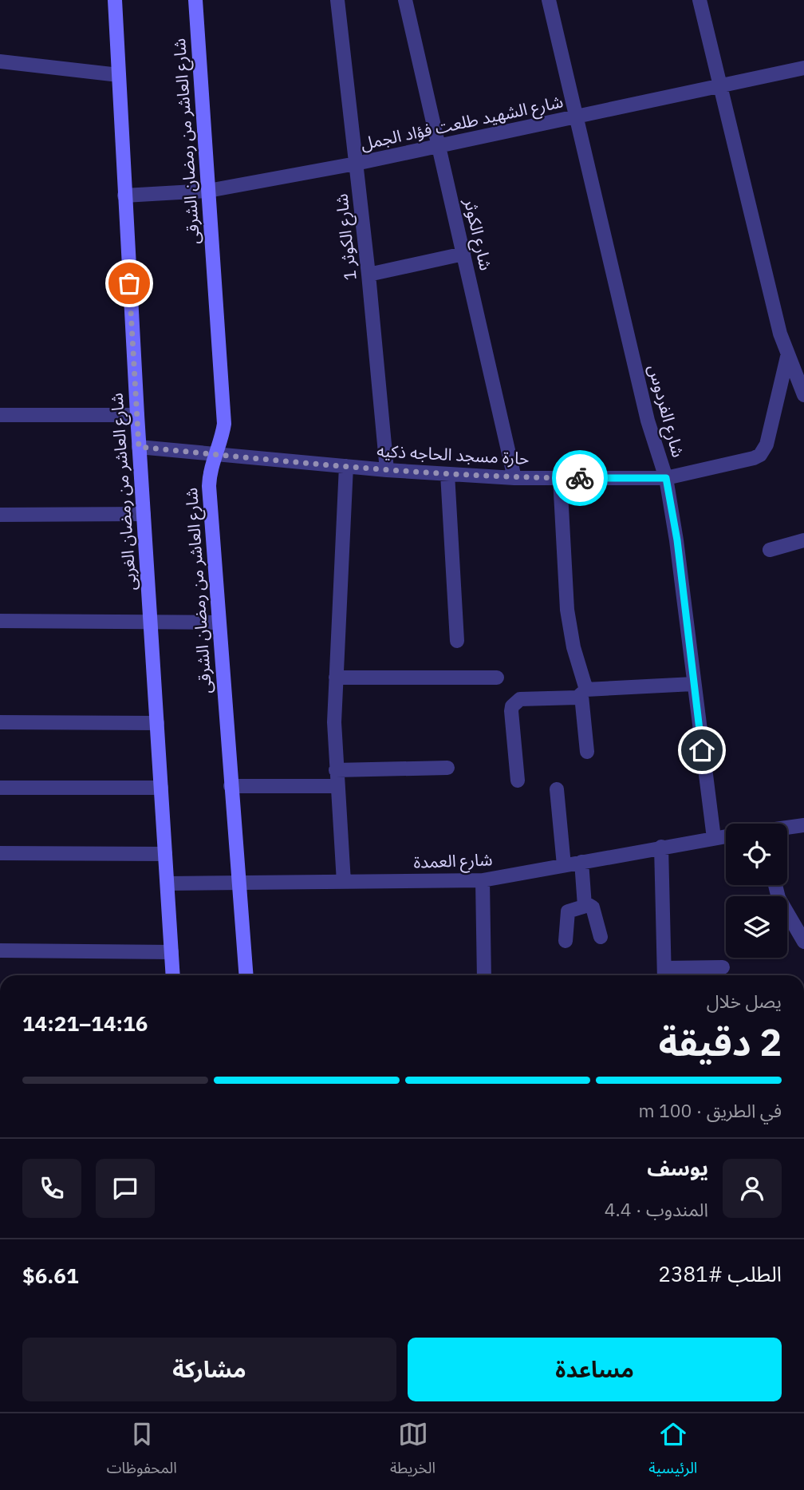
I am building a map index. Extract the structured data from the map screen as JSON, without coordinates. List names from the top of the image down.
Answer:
{
  "streets": {
    "street": [
      "شارع الشهيد طلعت فؤاد الجمل",
      "شارع العاشر من رمضان الشرقى",
      "شارع الكوثر",
      "شارع الكوثر 1",
      "شارع الفردوس",
      "حارة مسجد الحاجه ذكيه",
      "شارع العاشر من رمضان الغربى",
      "شارع العمدة"
    ]
  },
  "crossings": [
    ["شارع الشهيد طلعت فؤاد الجمل", "شارع العاشر من رمضان الشرقى"],
    ["شارع الشهيد طلعت فؤاد الجمل", "شارع الكوثر"],
    ["شارع الشهيد طلعت فؤاد الجمل", "شارع الكوثر 1"],
    ["شارع الشهيد طلعت فؤاد الجمل", "شارع الفردوس"],
    ["شارع الشهيد طلعت فؤاد الجمل", "شارع العاشر من رمضان الغربى"],
    ["شارع العاشر من رمضان الشرقى", "حارة مسجد الحاجه ذكيه"],
    ["شارع العاشر من رمضان الشرقى", "شارع العمدة"],
    ["شارع الكوثر", "حارة مسجد الحاجه ذكيه"],
    ["شارع الكوثر 1", "حارة مسجد الحاجه ذكيه"],
    ["شارع الفردوس", "حارة مسجد الحاجه ذكيه"],
    ["شارع الفردوس", "شارع العمدة"],
    ["حارة مسجد الحاجه ذكيه", "شارع العاشر من رمضان الغربى"],
    ["شارع العاشر من رمضان الغربى", "شارع العمدة"]
  ],
  "page": {
    "heading": ["2 دقيقة", "يصل خلال", "14:16–14:21"],
    "panel": [
      "يوسف",
      "المندوب · 4.4",
      "الطلب #2381",
      "$6.61"
    ],
    "bar": "في الطريق · 100 m",
    "buttons": ["مساعدة", "مشاركة"],
    "tabs": ["الرئيسية", "الخريطة", "المحفوظات"]
  }
}
